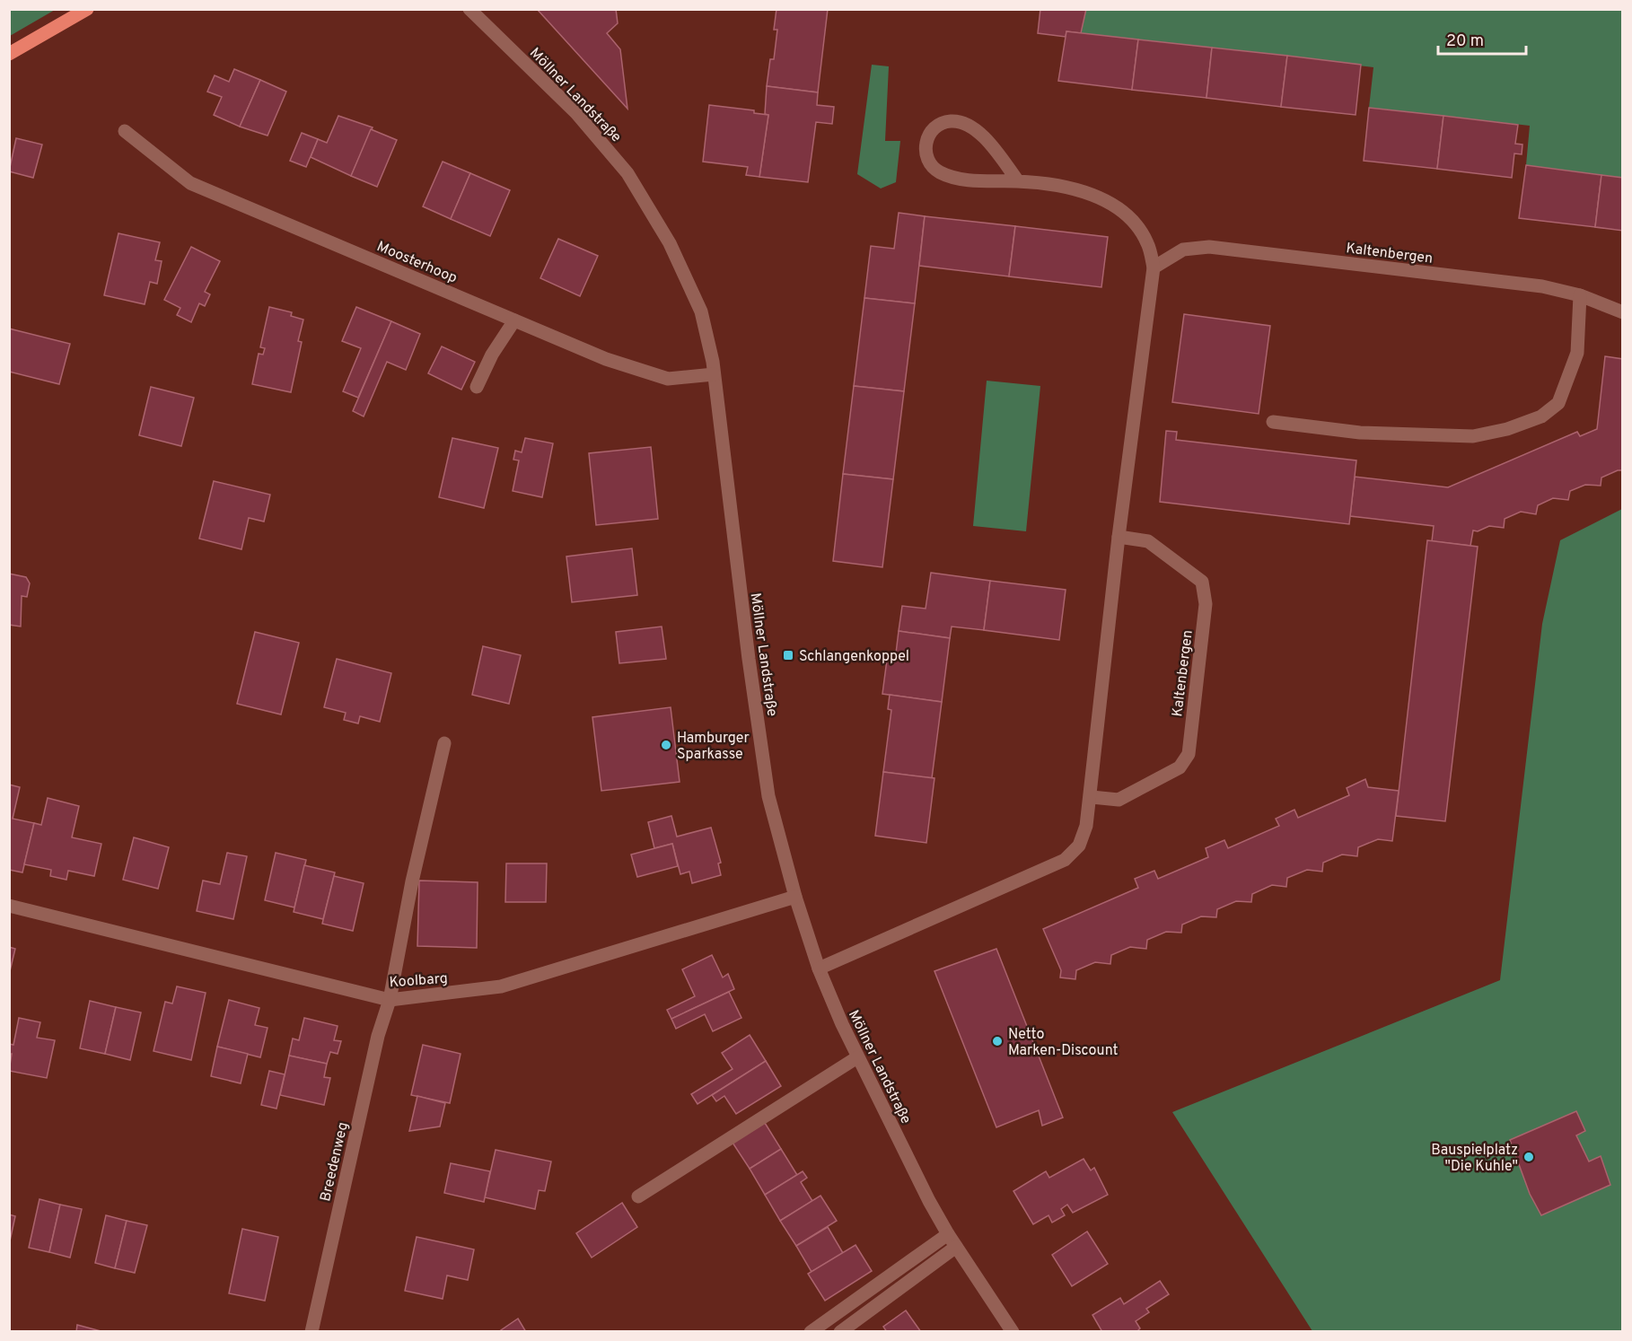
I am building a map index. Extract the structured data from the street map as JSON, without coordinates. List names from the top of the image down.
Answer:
{
  "streets": {
    "street": [
      "Möllner Landstraße",
      "Kaltenbergen",
      "Moosterhoop",
      "Koolbarg",
      "Breedenweg"
    ]
  },
  "crossings": [
    ["Möllner Landstraße", "Moosterhoop"],
    ["Möllner Landstraße", "Koolbarg"],
    ["Koolbarg", "Breedenweg"]
  ],
  "places": {
    "transit": ["Schlangenkoppel"],
    "other": ["Hamburger Sparkasse", "Netto Marken-Discount", "Bauspielplatz \"Die Kuhle\""]
  },
  "scale_bar": "20 m"
}
